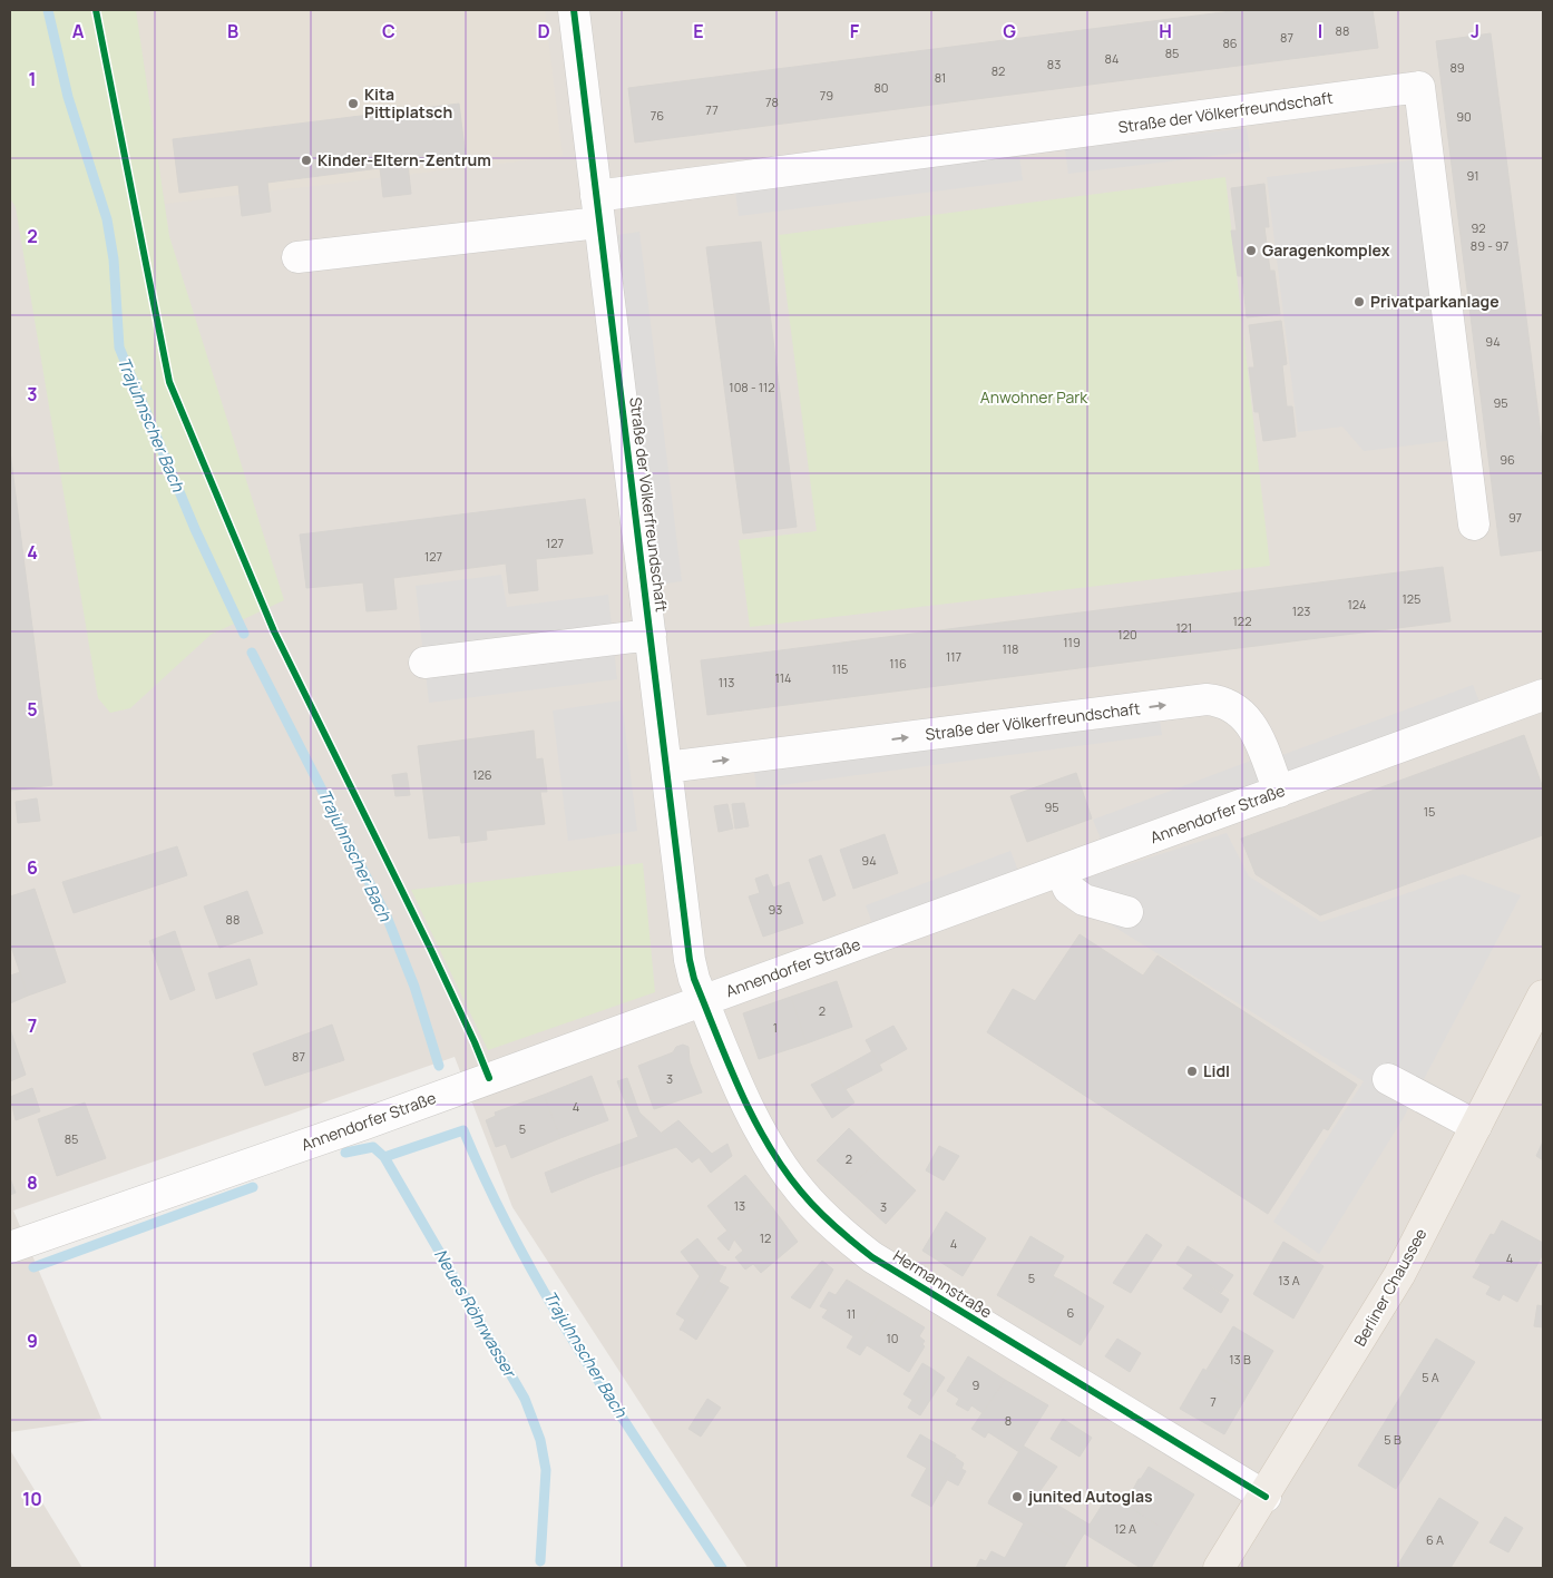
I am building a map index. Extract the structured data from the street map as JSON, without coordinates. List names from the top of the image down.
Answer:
{
  "streets": {
    "main road": ["Berliner Chaussee"],
    "street": ["Straße der Völkerfreundschaft", "Annendorfer Straße", "Hermannstraße"]
  },
  "crossings": [
    ["Straße der Völkerfreundschaft", "Annendorfer Straße"],
    ["Straße der Völkerfreundschaft", "Hermannstraße"],
    ["Annendorfer Straße", "Hermannstraße"],
    ["Hermannstraße", "Berliner Chaussee"]
  ],
  "water": ["Trajuhnscher Bach", "Neues Röhrwasser"],
  "parks": ["Anwohner Park"],
  "places": [
    "Kita Pittiplatsch",
    "Kinder-Eltern-Zentrum",
    "Garagenkomplex",
    "Privatparkanlage",
    "Lidl",
    "junited Autoglas"
  ],
  "house_numbers": [
    "88",
    "87",
    "86",
    "85",
    "84",
    "83",
    "89",
    "82",
    "81",
    "80",
    "79",
    "78",
    "77",
    "76",
    "90",
    "91",
    "92",
    "89 - 97",
    "94",
    "108 - 112",
    "95",
    "96",
    "97",
    "127",
    "127",
    "125",
    "124",
    "123",
    "122",
    "121",
    "120",
    "119",
    "118",
    "117",
    "116",
    "115",
    "114",
    "113",
    "126",
    "95",
    "15",
    "94",
    "93",
    "88",
    "2",
    "1",
    "87",
    "3",
    "4",
    "5",
    "85",
    "2",
    "13",
    "3",
    "12",
    "4",
    "4",
    "5",
    "13 A",
    "6",
    "11",
    "10",
    "13 B",
    "5 A",
    "9",
    "7",
    "8",
    "5 B",
    "12 A",
    "6 A"
  ],
  "grid": {
    "columns": [
      "A",
      "B",
      "C",
      "D",
      "E",
      "F",
      "G",
      "H",
      "I",
      "J"
    ],
    "rows": [
      "1",
      "2",
      "3",
      "4",
      "5",
      "6",
      "7",
      "8",
      "9",
      "10"
    ]
  }
}
